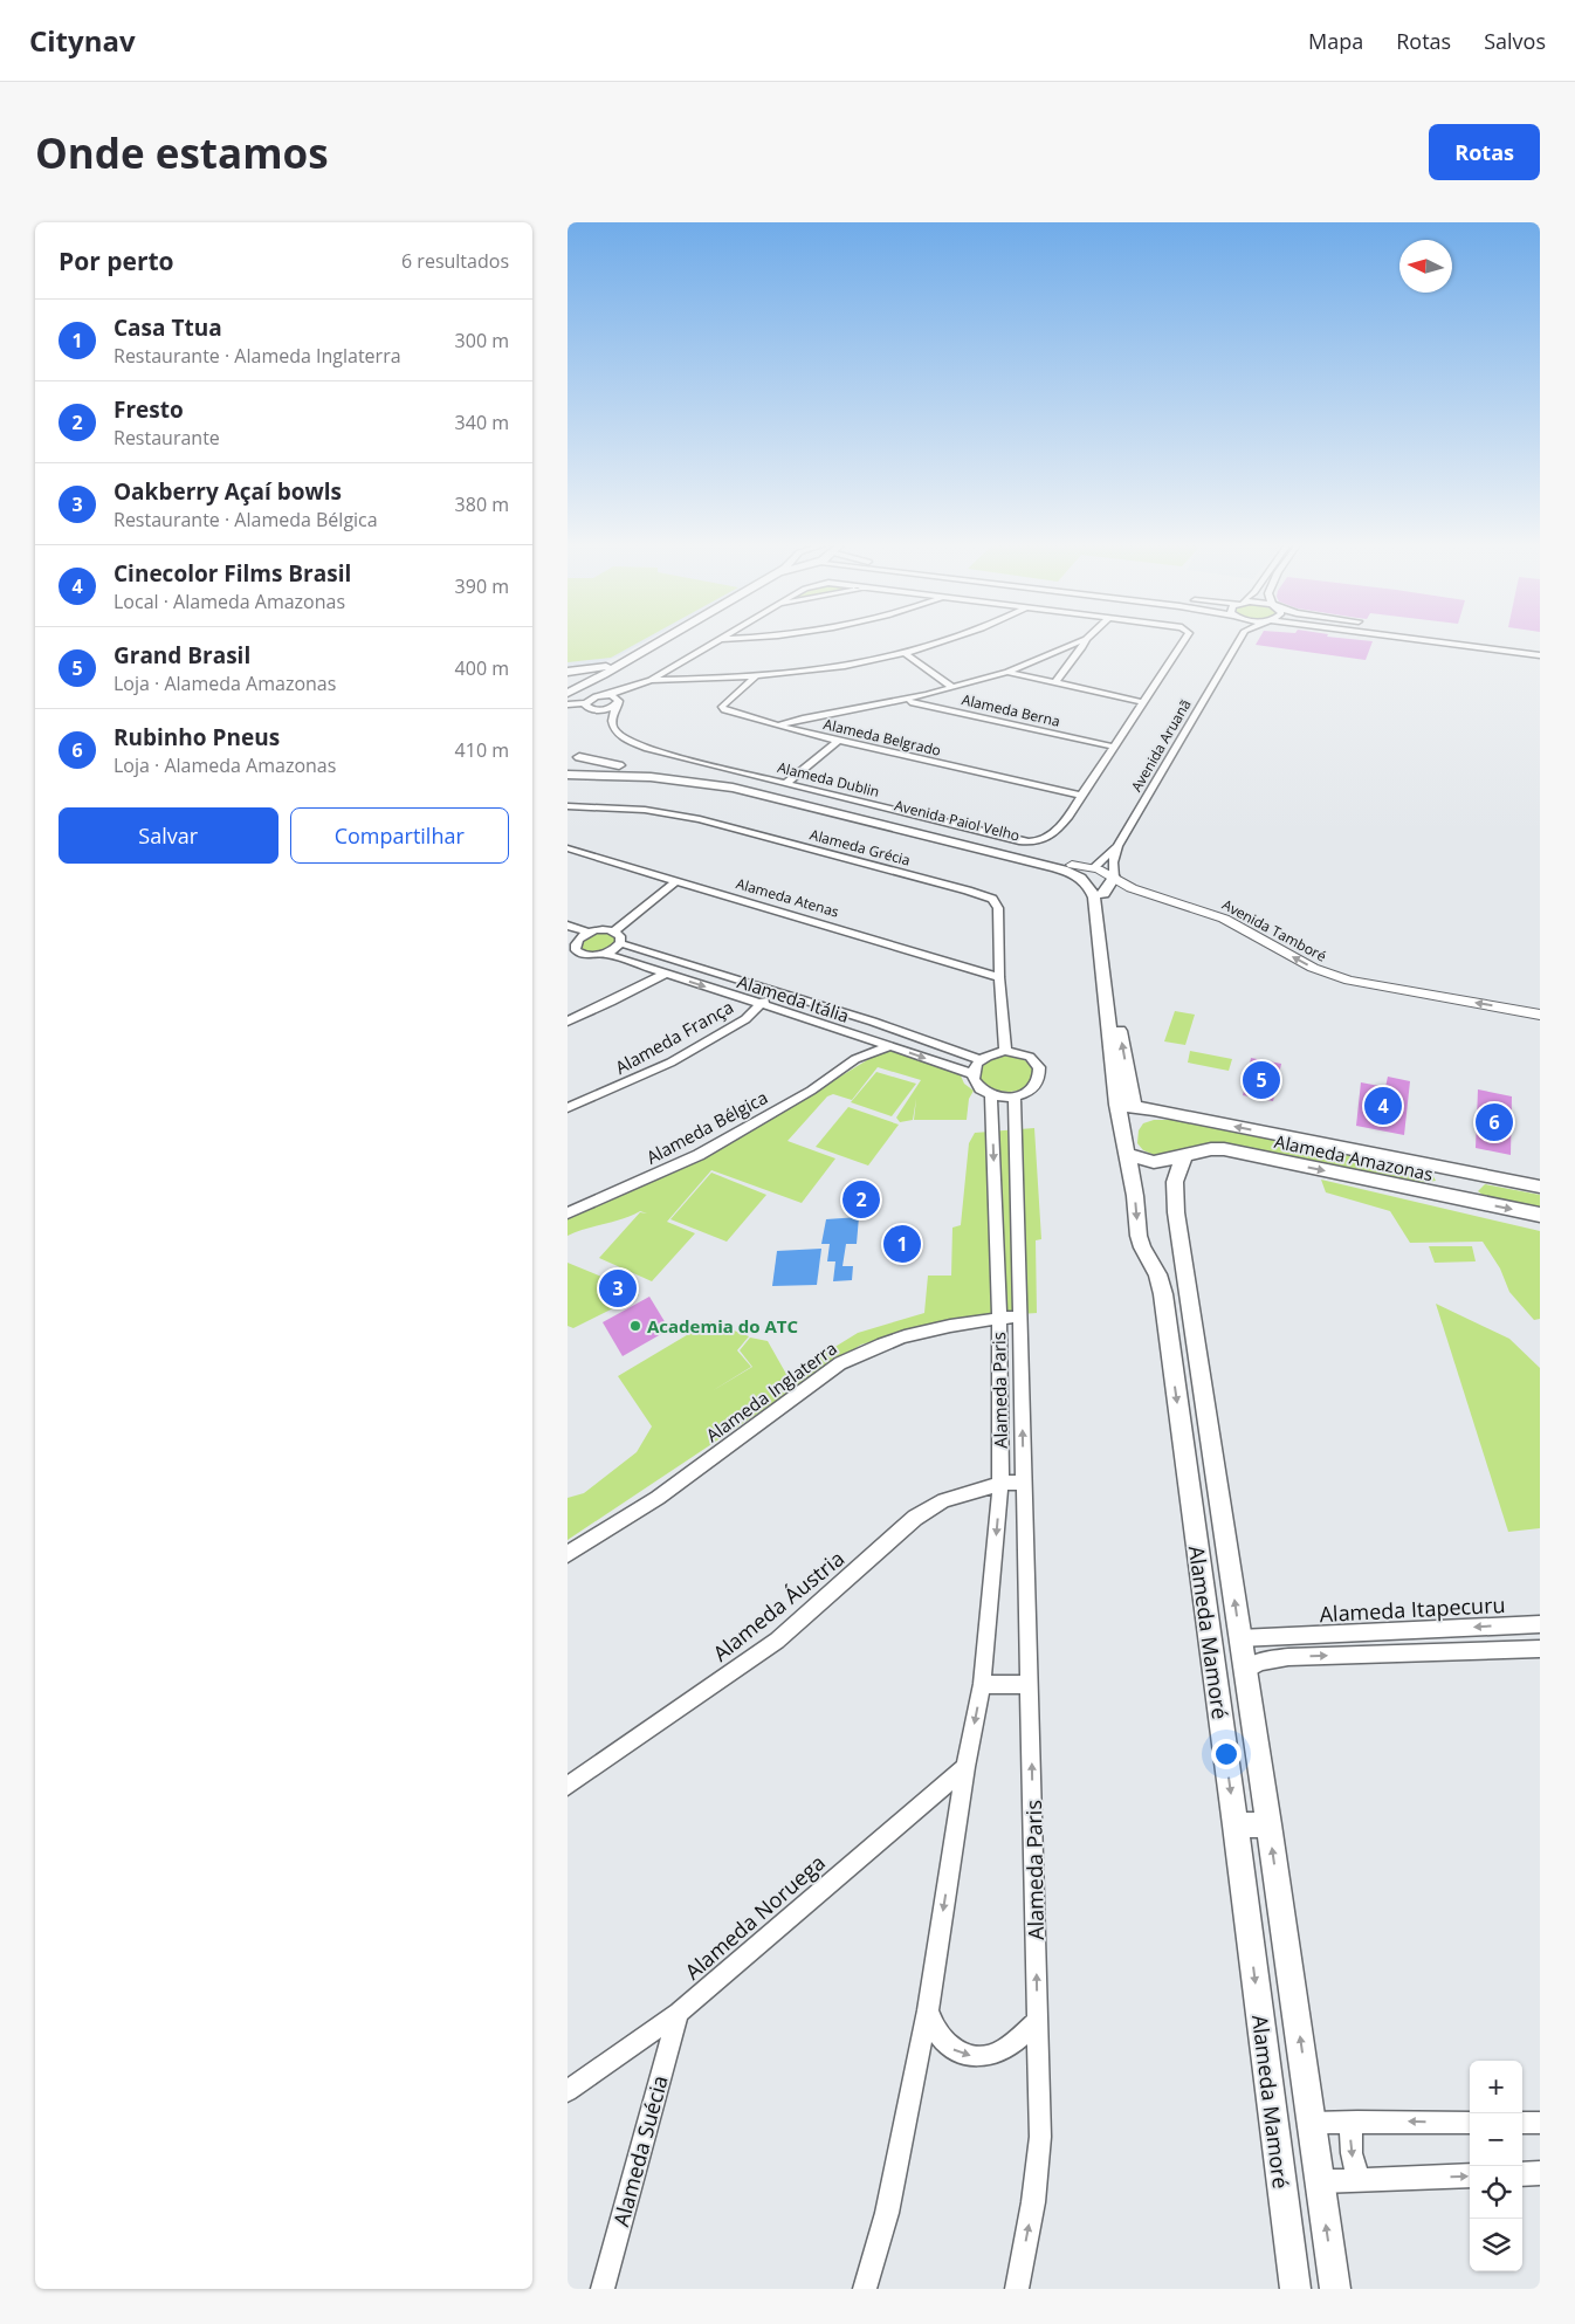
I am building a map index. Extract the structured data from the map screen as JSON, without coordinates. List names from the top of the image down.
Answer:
{
  "streets": {
    "main road": ["Avenida Paiol Velho", "Alameda Amazonas", "Alameda Mamoré"],
    "street": [
      "Alameda Berna",
      "Alameda Belgrado",
      "Avenida Aruanã",
      "Alameda Dublin",
      "Alameda Grécia",
      "Alameda Atenas",
      "Avenida Tamboré",
      "Alameda Itália",
      "Alameda França",
      "Alameda Bélgica",
      "Alameda Paris",
      "Alameda Inglaterra",
      "Alameda Áustria",
      "Alameda Itapecuru",
      "Alameda Noruega",
      "Alameda Suécia"
    ]
  },
  "crossings": [
    ["Alameda Belgrado", "Alameda Dublin"],
    ["Avenida Aruanã", "Avenida Tamboré"],
    ["Avenida Paiol Velho", "Avenida Tamboré"],
    ["Avenida Paiol Velho", "Alameda Amazonas"],
    ["Avenida Paiol Velho", "Alameda Mamoré"],
    ["Alameda Grécia", "Alameda Atenas"],
    ["Alameda Grécia", "Alameda Itália"],
    ["Alameda Grécia", "Alameda Paris"],
    ["Alameda Itália", "Alameda França"],
    ["Alameda Itália", "Alameda Bélgica"],
    ["Alameda Itália", "Alameda Paris"],
    ["Alameda Amazonas", "Alameda Mamoré"],
    ["Alameda Paris", "Alameda Inglaterra"],
    ["Alameda Paris", "Alameda Áustria"],
    ["Alameda Paris", "Alameda Noruega"],
    ["Alameda Itapecuru", "Alameda Mamoré"],
    ["Alameda Noruega", "Alameda Suécia"]
  ],
  "one_way": ["Avenida Tamboré"],
  "places": ["Academia do ATC"],
  "north": "left",
  "page": {
    "header": "Citynav",
    "nav": ["Mapa", "Rotas", "Salvos"],
    "buttons": [
      "Rotas",
      ["Salvar", "Compartilhar"]
    ],
    "title": "Onde estamos",
    "heading": ["Por perto", "6 resultados"],
    "list": [
      {
        "mark": "1",
        "name": "Casa Ttua",
        "note": "Restaurante · Alameda Inglaterra",
        "value": "300 m"
      },
      {
        "mark": "2",
        "name": "Fresto",
        "note": "Restaurante",
        "value": "340 m"
      },
      {
        "mark": "3",
        "name": "Oakberry Açaí bowls",
        "note": "Restaurante · Alameda Bélgica",
        "value": "380 m"
      },
      {
        "mark": "4",
        "name": "Cinecolor Films Brasil",
        "note": "Local · Alameda Amazonas",
        "value": "390 m"
      },
      {
        "mark": "5",
        "name": "Grand Brasil",
        "note": "Loja · Alameda Amazonas",
        "value": "400 m"
      },
      {
        "mark": "6",
        "name": "Rubinho Pneus",
        "note": "Loja · Alameda Amazonas",
        "value": "410 m"
      }
    ],
    "pins": [
      "5",
      "4",
      "6",
      "2",
      "1",
      "3"
    ],
    "map_buttons": ["+", "−"]
  }
}
